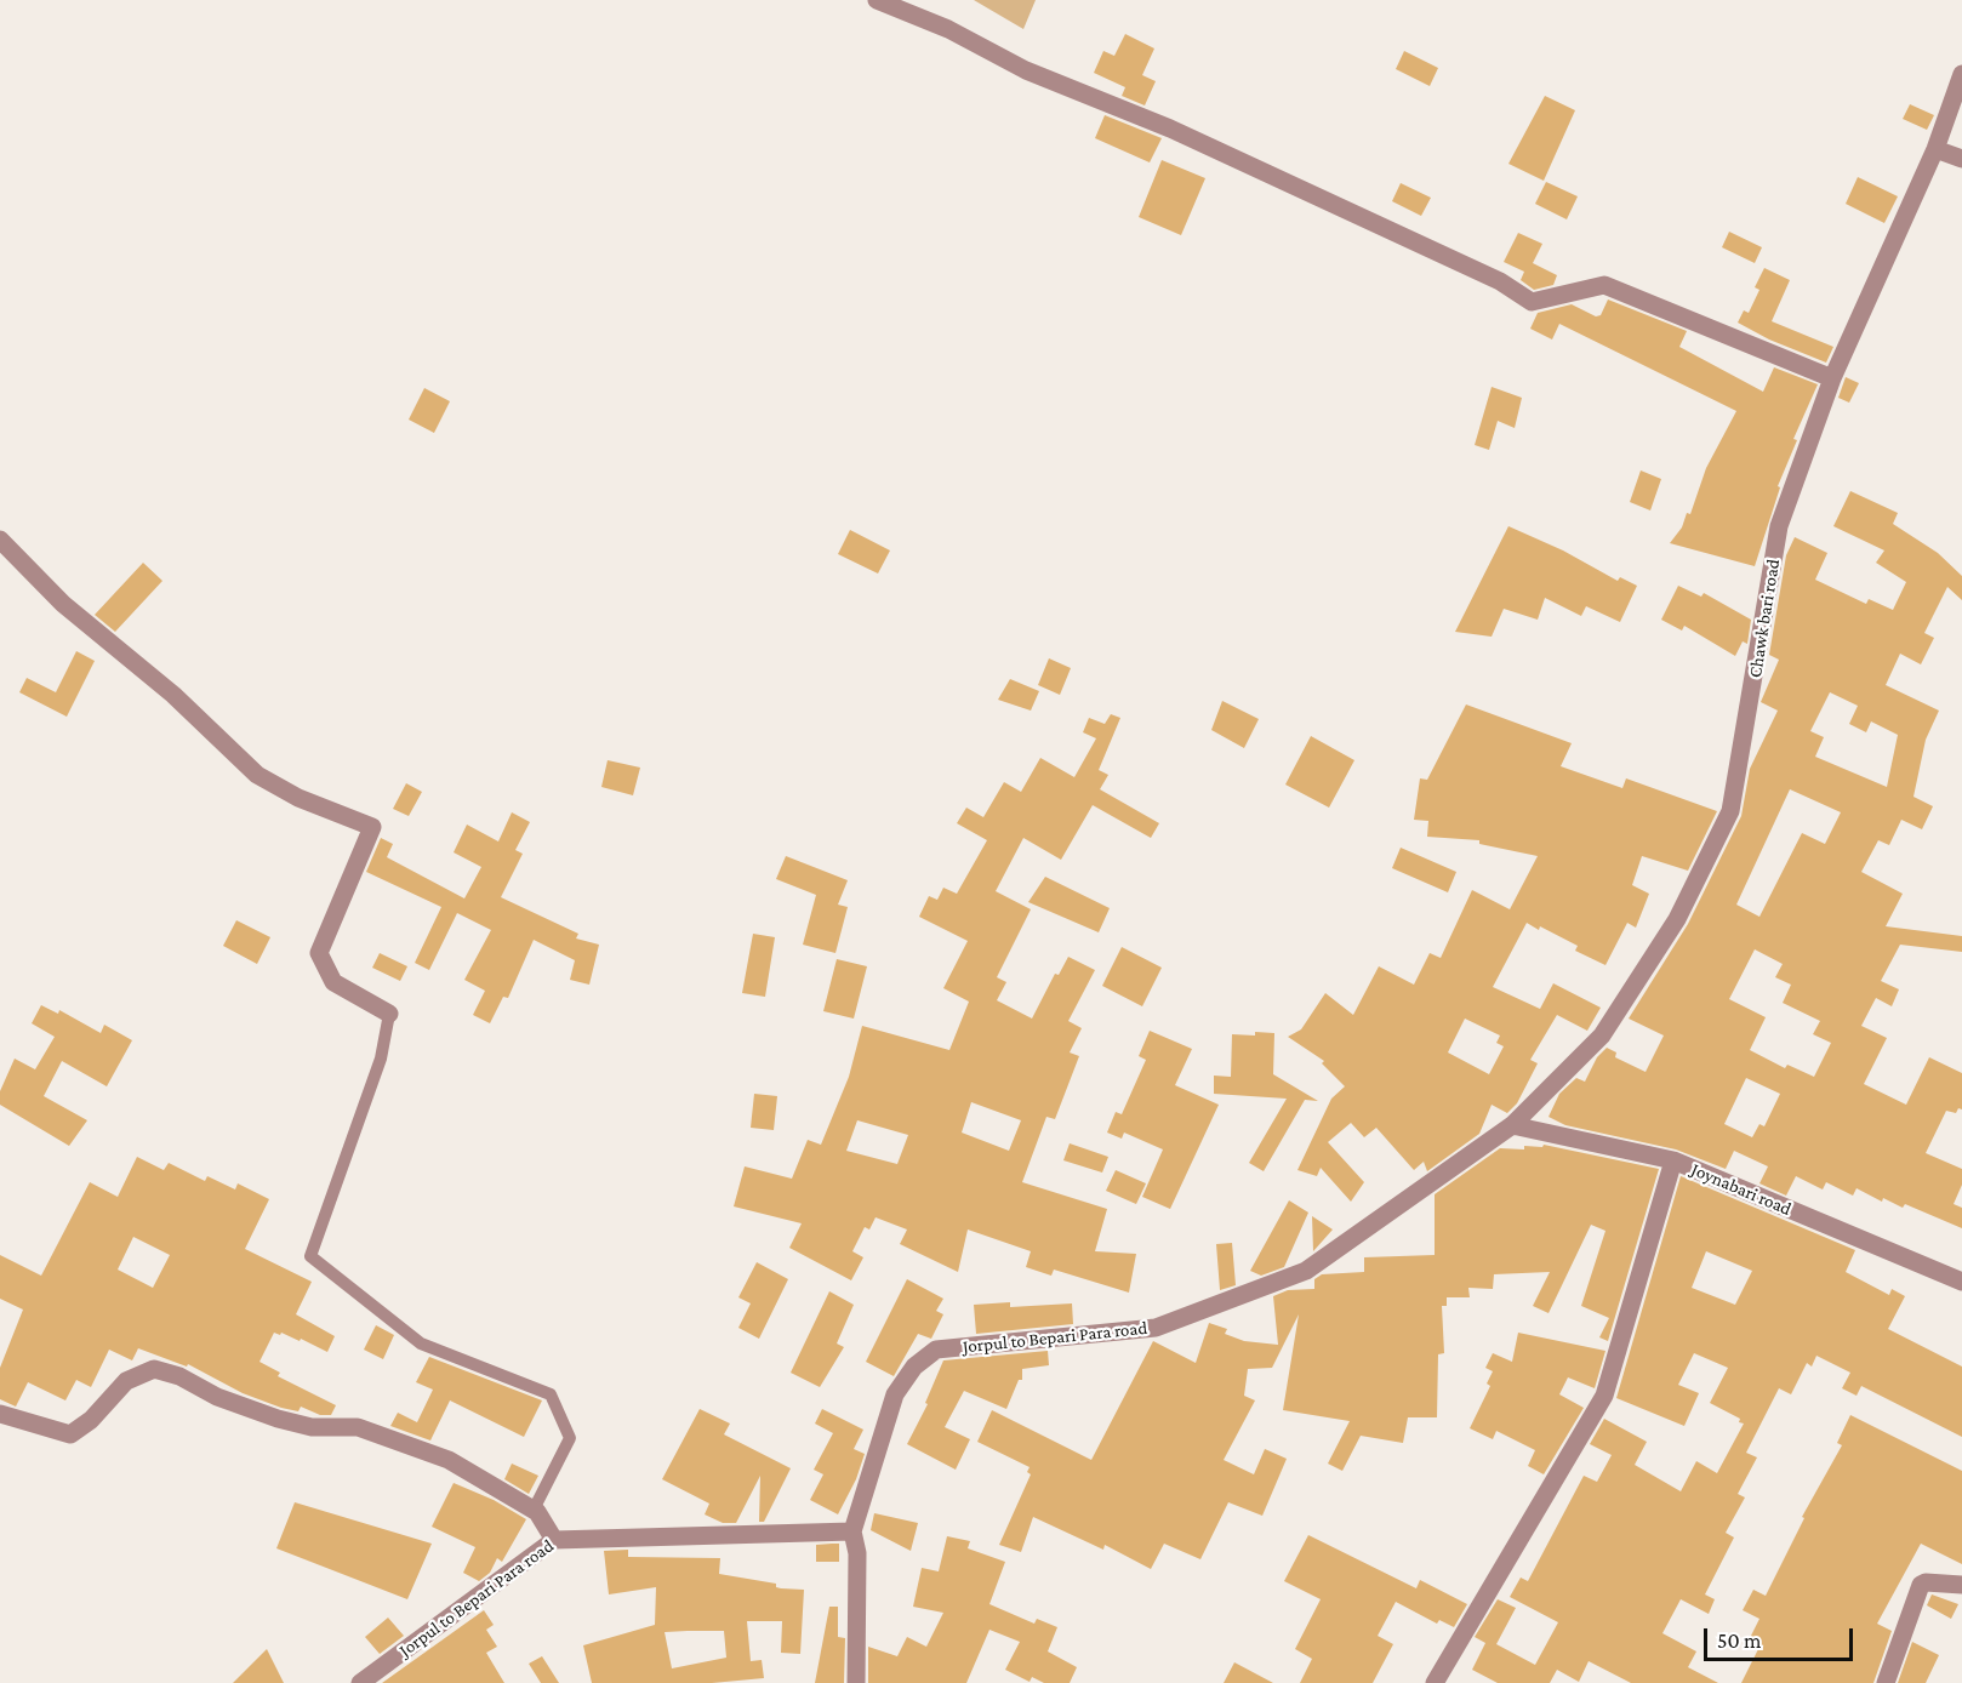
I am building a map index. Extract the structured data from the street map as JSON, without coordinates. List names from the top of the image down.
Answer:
{
  "streets": {
    "street": ["Chawk bari road", "Joynabari road", "Jorpul to Bepari Para road"]
  },
  "crossings": [
    ["Chawk bari road", "Joynabari road"],
    ["Chawk bari road", "Jorpul to Bepari Para road"],
    ["Joynabari road", "Jorpul to Bepari Para road"]
  ],
  "scale_bar": "50 m"
}
